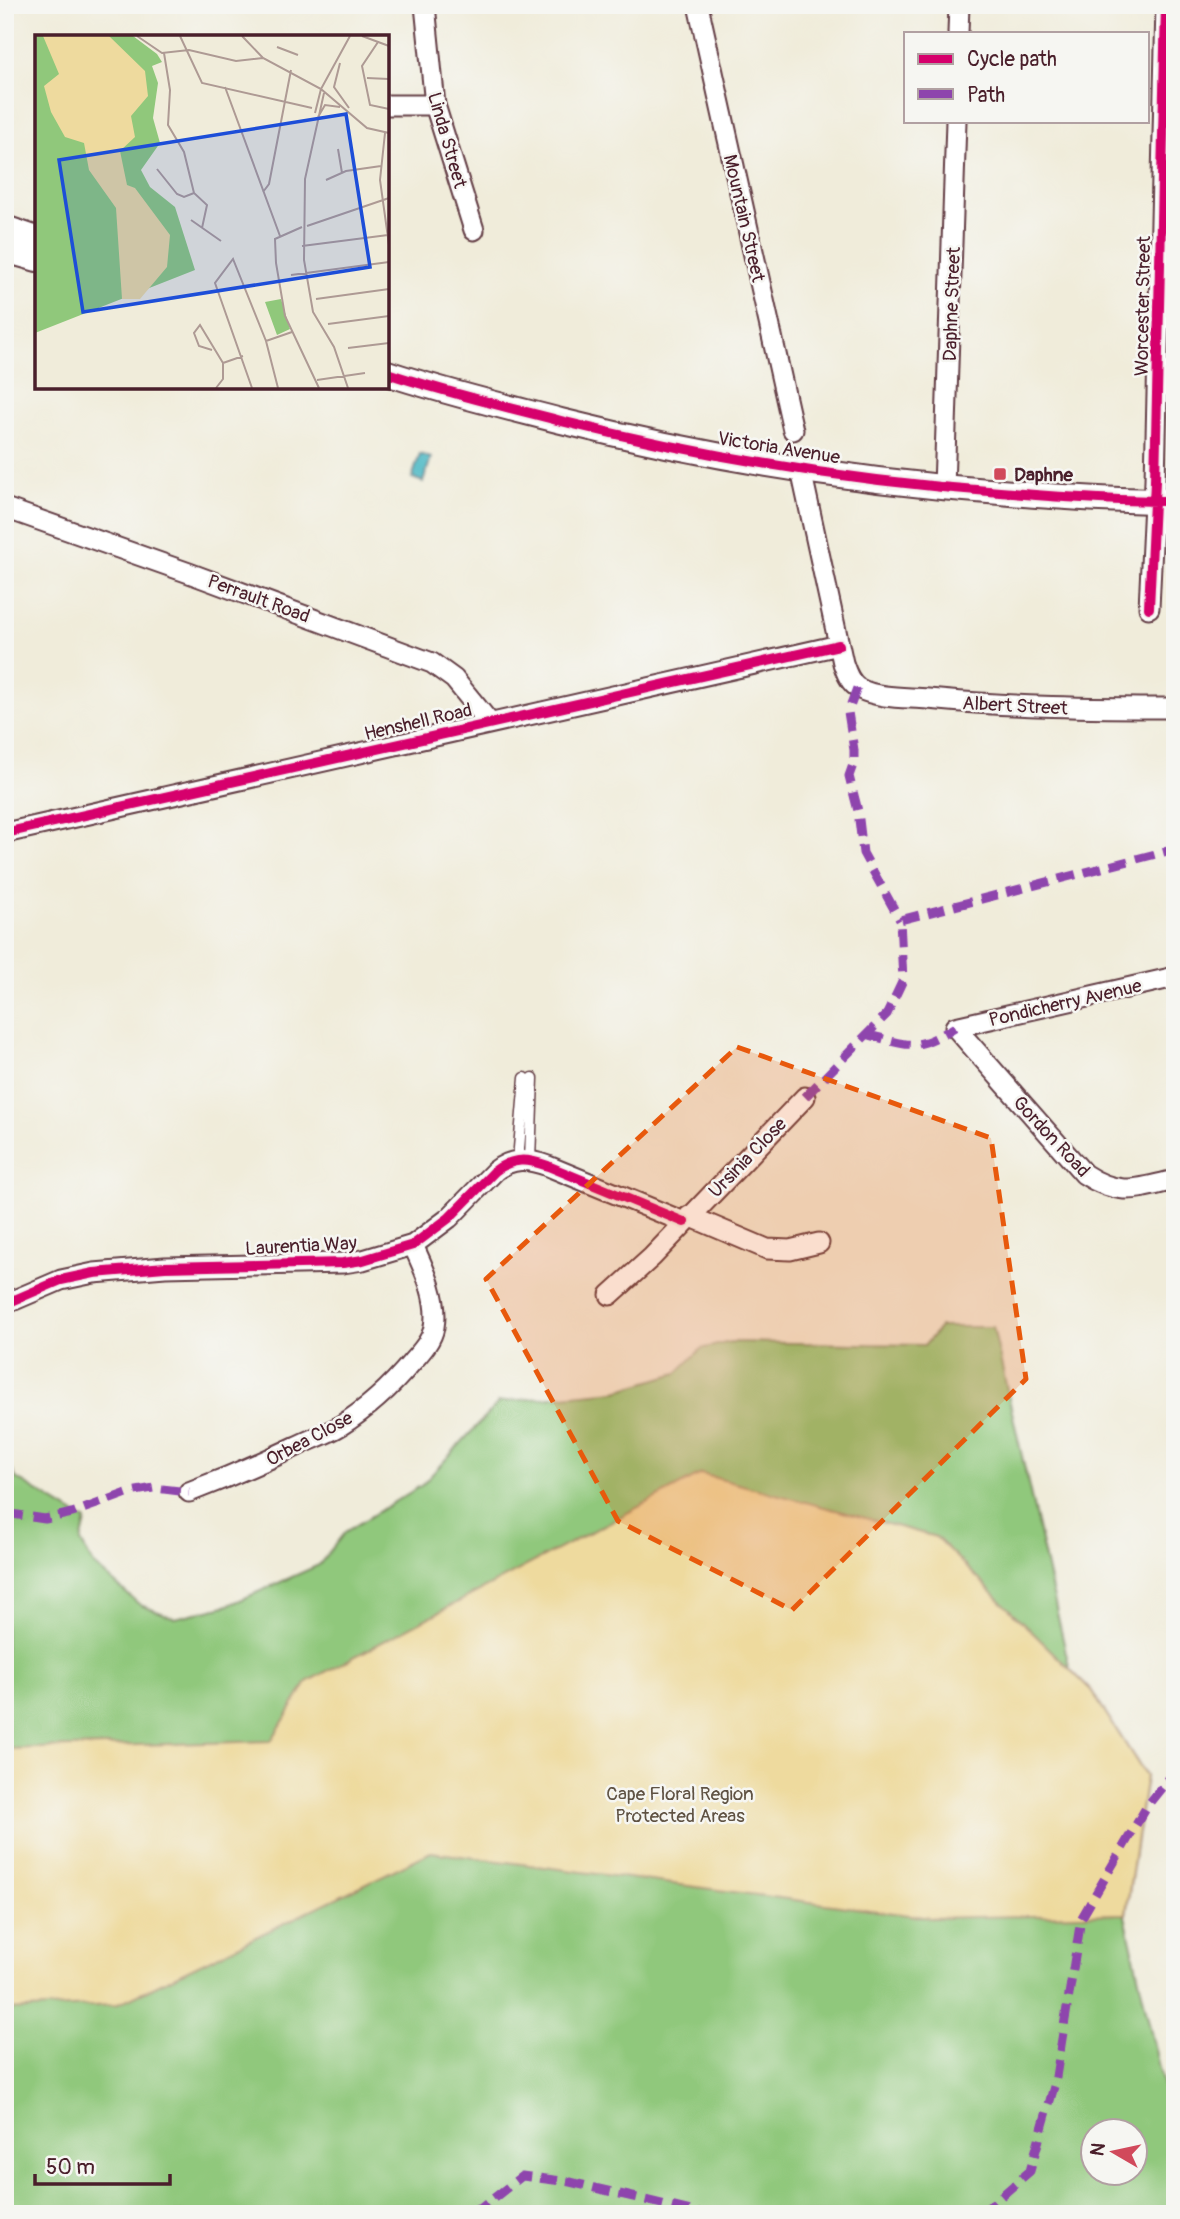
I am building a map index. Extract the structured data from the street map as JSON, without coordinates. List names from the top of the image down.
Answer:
{
  "streets": {
    "street": [
      "Linda Street",
      "Mountain Street",
      "Daphne Street",
      "Worcester Street",
      "Victoria Avenue",
      "Perrault Road",
      "Albert Street",
      "Henshell Road",
      "Pondicherry Avenue",
      "Gordon Road",
      "Ursinia Close",
      "Laurentia Way",
      "Orbea Close"
    ]
  },
  "crossings": [
    ["Daphne Street", "Victoria Avenue"],
    ["Worcester Street", "Victoria Avenue"],
    ["Perrault Road", "Henshell Road"],
    ["Albert Street", "Henshell Road"],
    ["Pondicherry Avenue", "Gordon Road"],
    ["Laurentia Way", "Orbea Close"]
  ],
  "parks": ["Cape Floral Region Protected Areas"],
  "places": {
    "transit": ["Daphne"]
  },
  "legend": ["Cycle path", "Path"],
  "scale_bar": "50 m",
  "north": "left"
}
